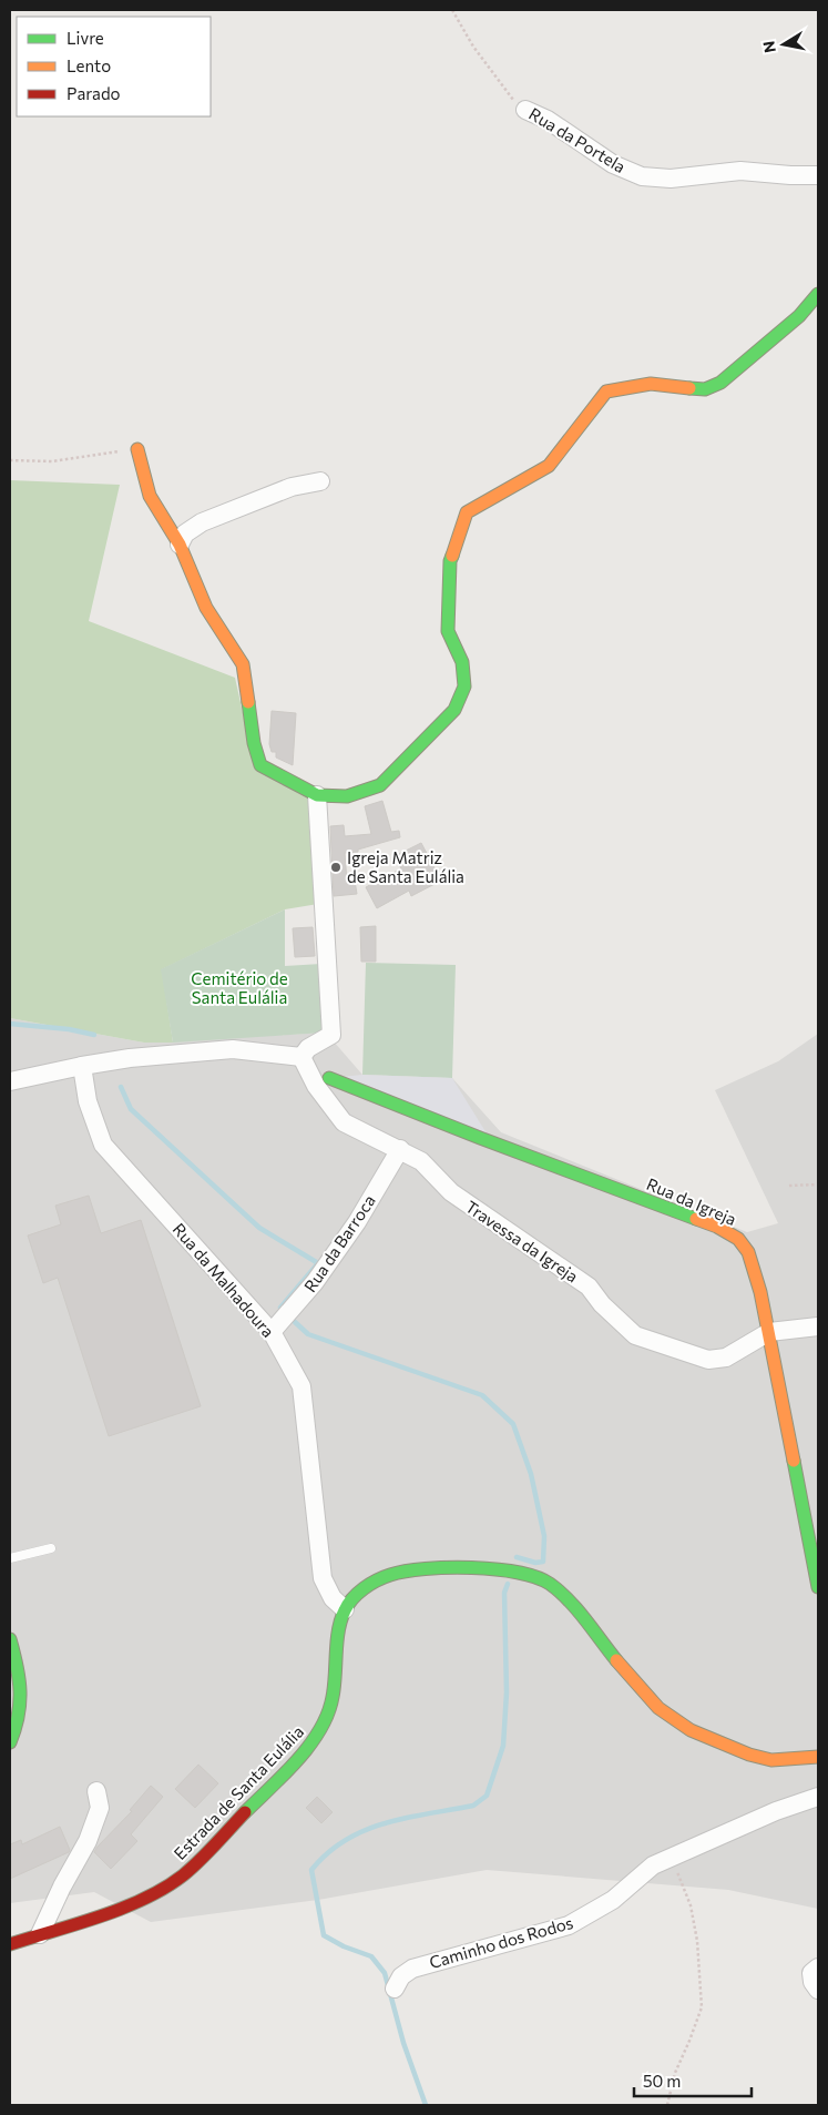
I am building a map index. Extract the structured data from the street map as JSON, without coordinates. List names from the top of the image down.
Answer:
{
  "streets": {
    "street": [
      "Rua da Portela",
      "Rua da Igreja",
      "Travessa da Igreja",
      "Rua da Barroca",
      "Rua da Malhadoura",
      "Estrada de Santa Eulália",
      "Caminho dos Rodos"
    ]
  },
  "crossings": [
    ["Rua da Igreja", "Travessa da Igreja"],
    ["Travessa da Igreja", "Rua da Barroca"],
    ["Rua da Barroca", "Rua da Malhadoura"],
    ["Rua da Malhadoura", "Estrada de Santa Eulália"]
  ],
  "parks": ["Cemitério de Santa Eulália"],
  "places": ["Igreja Matriz de Santa Eulália"],
  "legend": ["Livre", "Lento", "Parado"],
  "scale_bar": "50 m",
  "north": "left"
}
